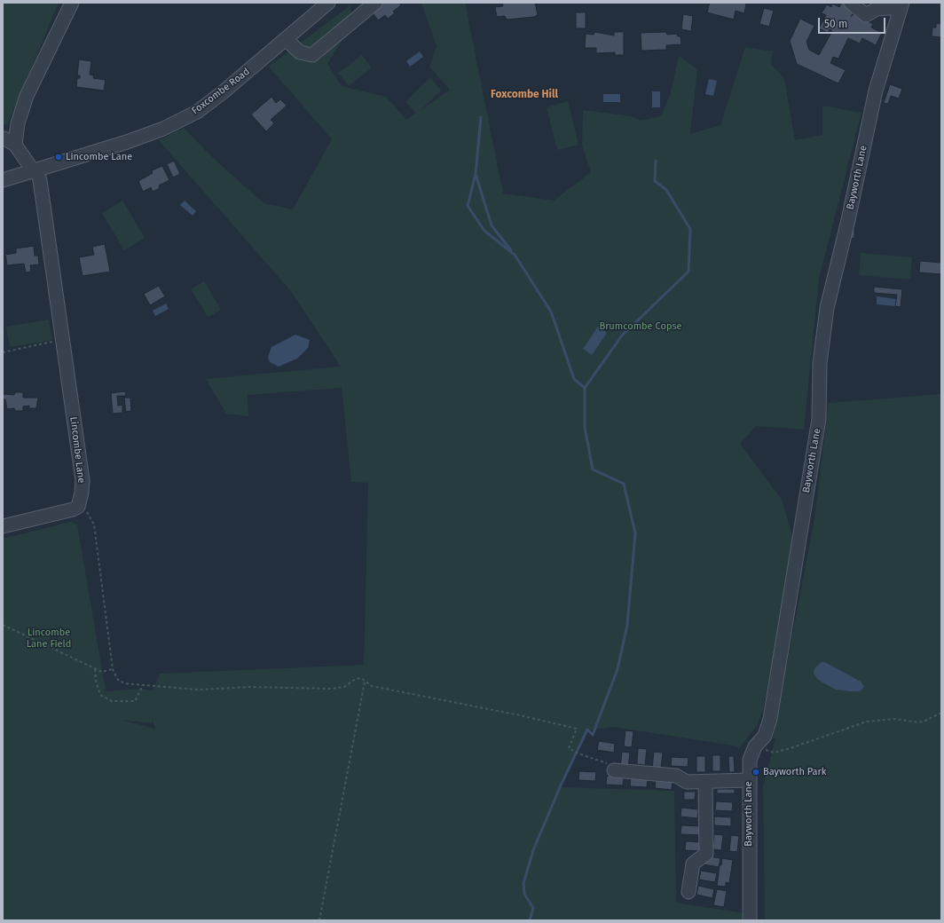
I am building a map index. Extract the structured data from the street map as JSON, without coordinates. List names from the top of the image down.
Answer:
{
  "streets": {
    "street": ["Foxcombe Road", "Bayworth Lane", "Lincombe Lane"]
  },
  "crossings": [
    ["Foxcombe Road", "Lincombe Lane"]
  ],
  "districts": ["Foxcombe Hill"],
  "parks": ["Brumcombe Copse", "Lincombe Lane Field"],
  "places": ["Lincombe Lane", "Bayworth Park"],
  "scale_bar": "50 m"
}
